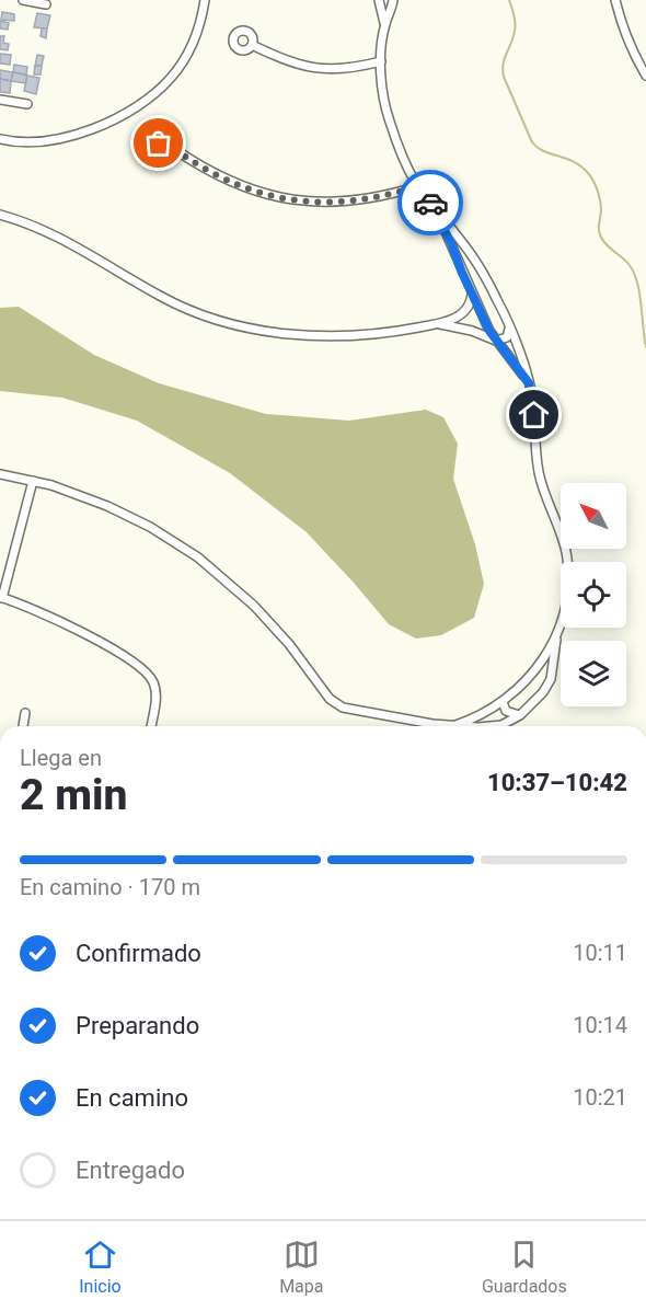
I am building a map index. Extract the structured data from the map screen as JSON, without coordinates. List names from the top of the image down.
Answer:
{
  "north": "top left",
  "page": {
    "heading": ["2 min", "Llega en", "10:37–10:42"],
    "bar": "En camino · 170 m",
    "list": [
      ["Confirmado", "10:11"],
      ["Preparando", "10:14"],
      ["En camino", "10:21"],
      "Entregado"
    ],
    "tabs": ["Inicio", "Mapa", "Guardados"]
  }
}
